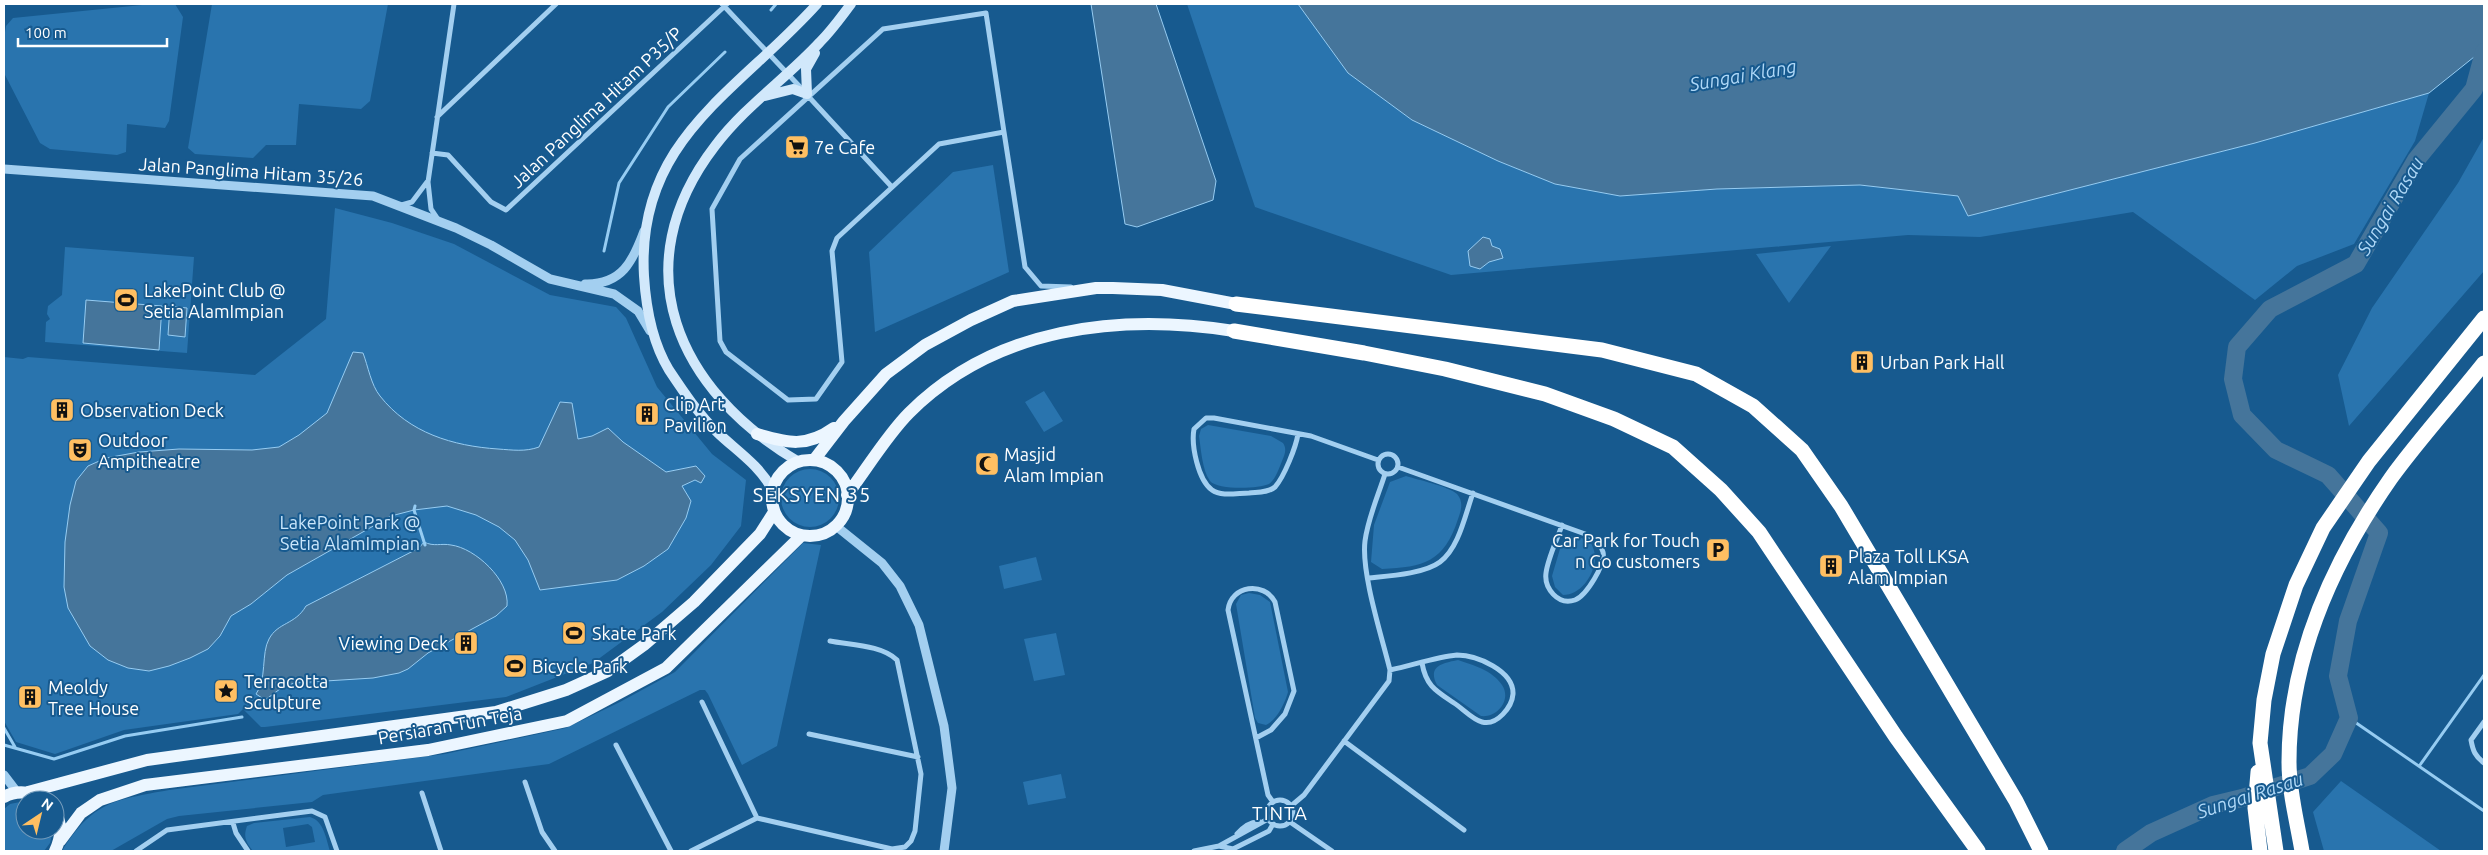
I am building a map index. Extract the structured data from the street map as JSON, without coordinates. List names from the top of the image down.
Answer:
{
  "streets": {
    "main road": ["Persiaran Tun Teja"],
    "street": ["Jalan Panglima Hitam P35/P", "Jalan Panglima Hitam 35/26"]
  },
  "districts": ["SEKSYEN 35", "TINTA"],
  "water": ["Sungai Klang", "Sungai Rasau"],
  "parks": ["LakePoint Park @ Setia AlamImpian"],
  "places": {
    "supermarket": ["7e Cafe"],
    "sports": ["LakePoint Club @ Setia AlamImpian", "Skate Park", "Bicycle Park"],
    "building": [
      "Urban Park Hall",
      "Observation Deck",
      "Clip Art Pavilion",
      "Plaza Toll LKSA Alam Impian",
      "Viewing Deck",
      "Meoldy Tree House"
    ],
    "theatre": ["Outdoor Ampitheatre"],
    "mosque": ["Masjid Alam Impian"],
    "parking": ["Car Park for Touch n Go customers"],
    "place": ["Terracotta Sculpture"]
  },
  "scale_bar": "100 m",
  "north": "top right"
}
